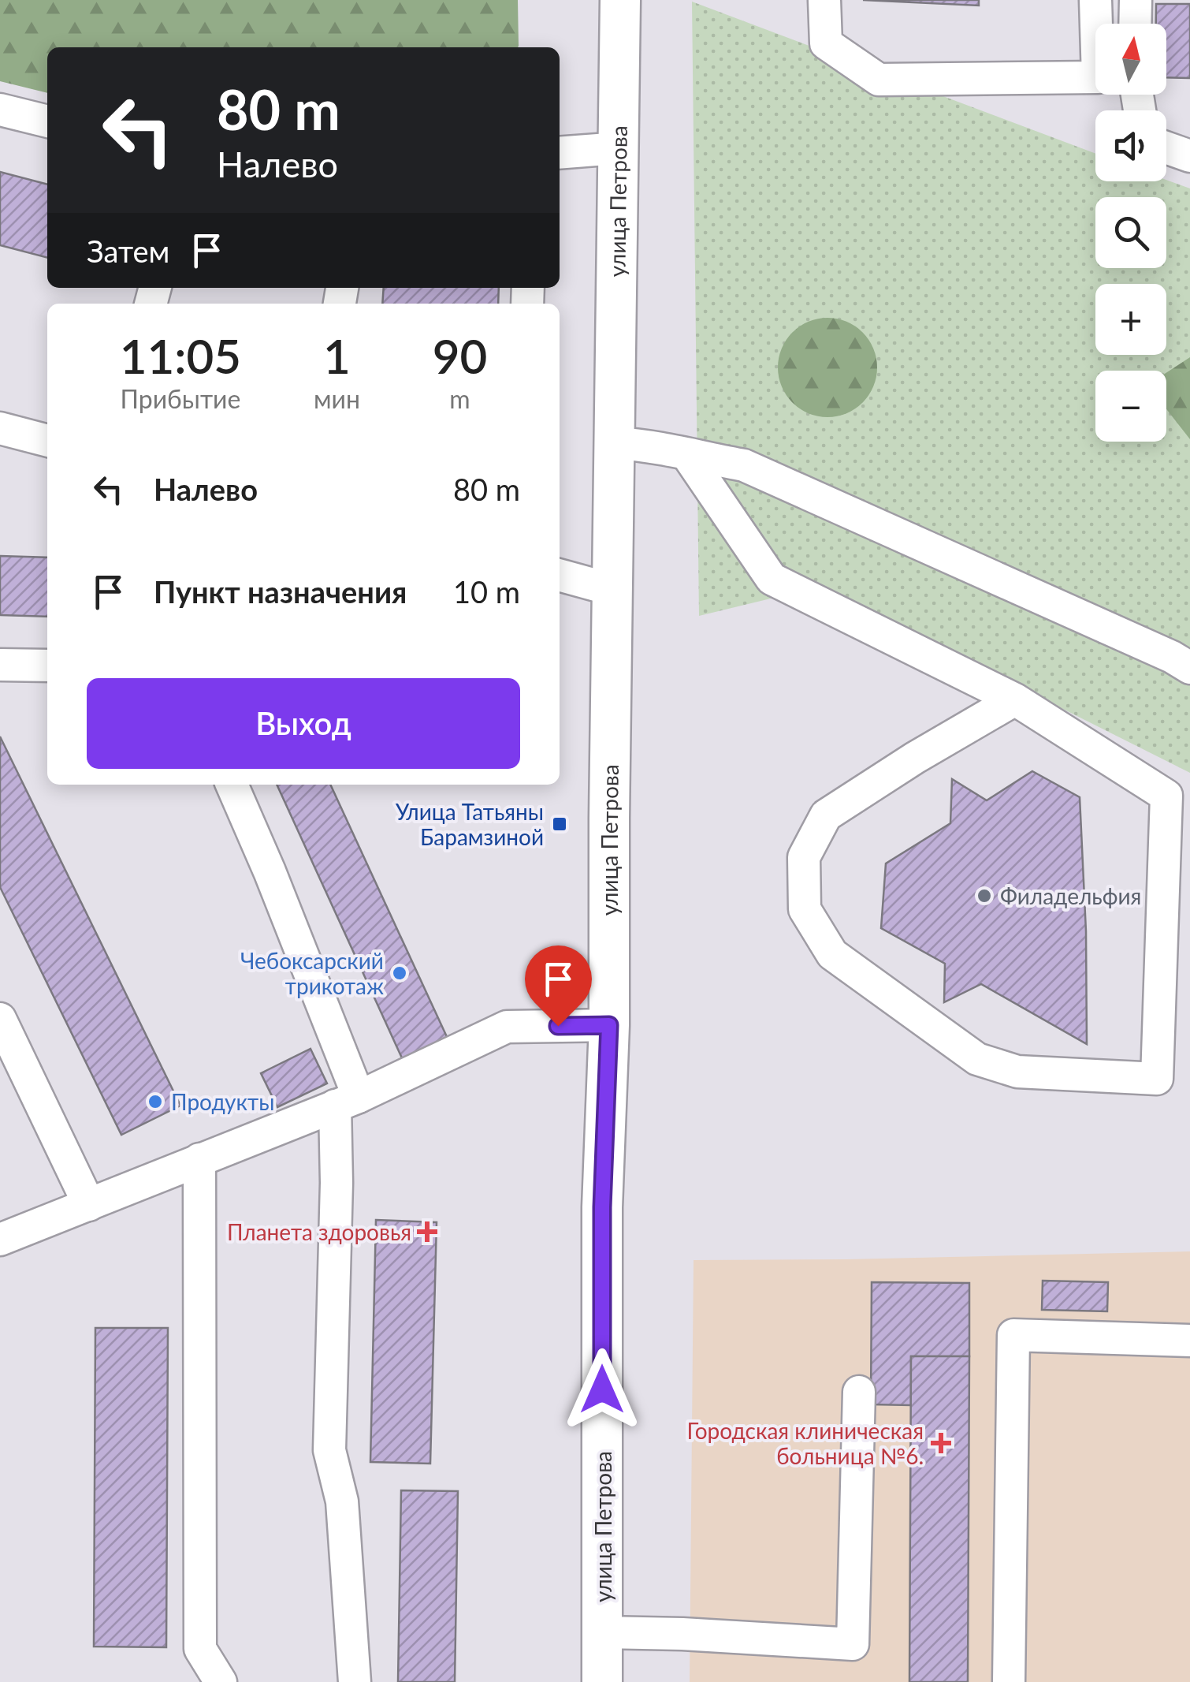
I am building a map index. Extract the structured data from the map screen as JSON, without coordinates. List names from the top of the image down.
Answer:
{
  "streets": {
    "main road": ["улица Петрова"]
  },
  "places": {
    "transit": ["Улица Татьяны Барамзиной"],
    "other": ["Филадельфия", "Чебоксарский трикотаж", "Продукты"],
    "health": ["Планета здоровья", "Городская клиническая больница №6."]
  },
  "north": "top",
  "page": {
    "map_buttons": ["+", "−"],
    "turn": ["80 m", "Налево"],
    "then": "Затем",
    "eta": [
      "11:05",
      "Прибытие",
      "1",
      "мин",
      "90",
      "m"
    ],
    "list": [
      {
        "name": "Налево",
        "value": "80 m"
      },
      {
        "name": "Пункт назначения",
        "value": "10 m"
      }
    ],
    "buttons": "Выход"
  }
}
